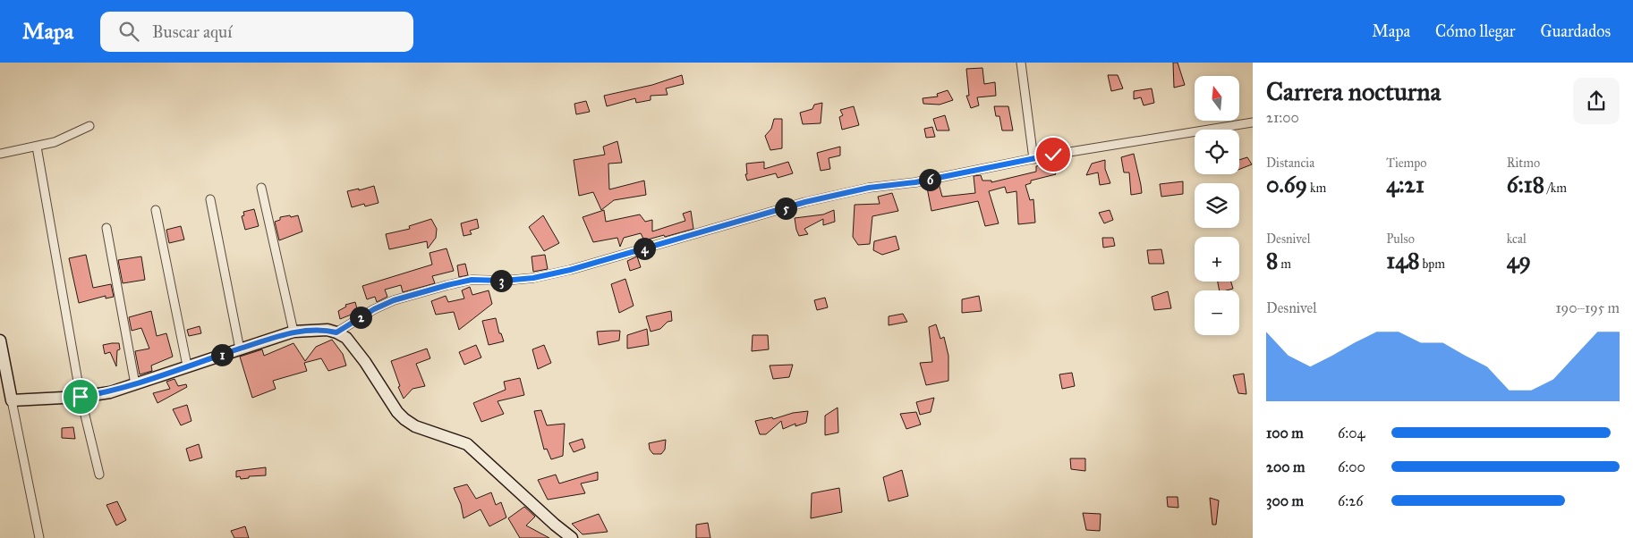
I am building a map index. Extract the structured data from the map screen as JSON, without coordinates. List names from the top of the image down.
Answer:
{
  "north": "top",
  "page": {
    "header": "Mapa",
    "search": "Buscar aquí",
    "nav": ["Mapa", "Cómo llegar", "Guardados"],
    "heading": ["Carrera nocturna", "21:00"],
    "map_buttons": ["+", "−"],
    "stats": [
      ["Distancia", "0.69 km"],
      ["Tiempo", "4:21"],
      ["Ritmo", "6:18 /km"],
      ["Desnivel", "8 m"],
      ["Pulso", "148 bpm"],
      ["kcal", "49"]
    ],
    "pins": [
      "6",
      "5",
      "4",
      "3",
      "2",
      "1"
    ],
    "chart": ["Desnivel", "190–195 m"],
    "list": [
      {
        "name": "100 m",
        "note": "6:04"
      },
      {
        "name": "200 m",
        "note": "6:00"
      },
      {
        "name": "300 m",
        "note": "6:26"
      }
    ]
  }
}
